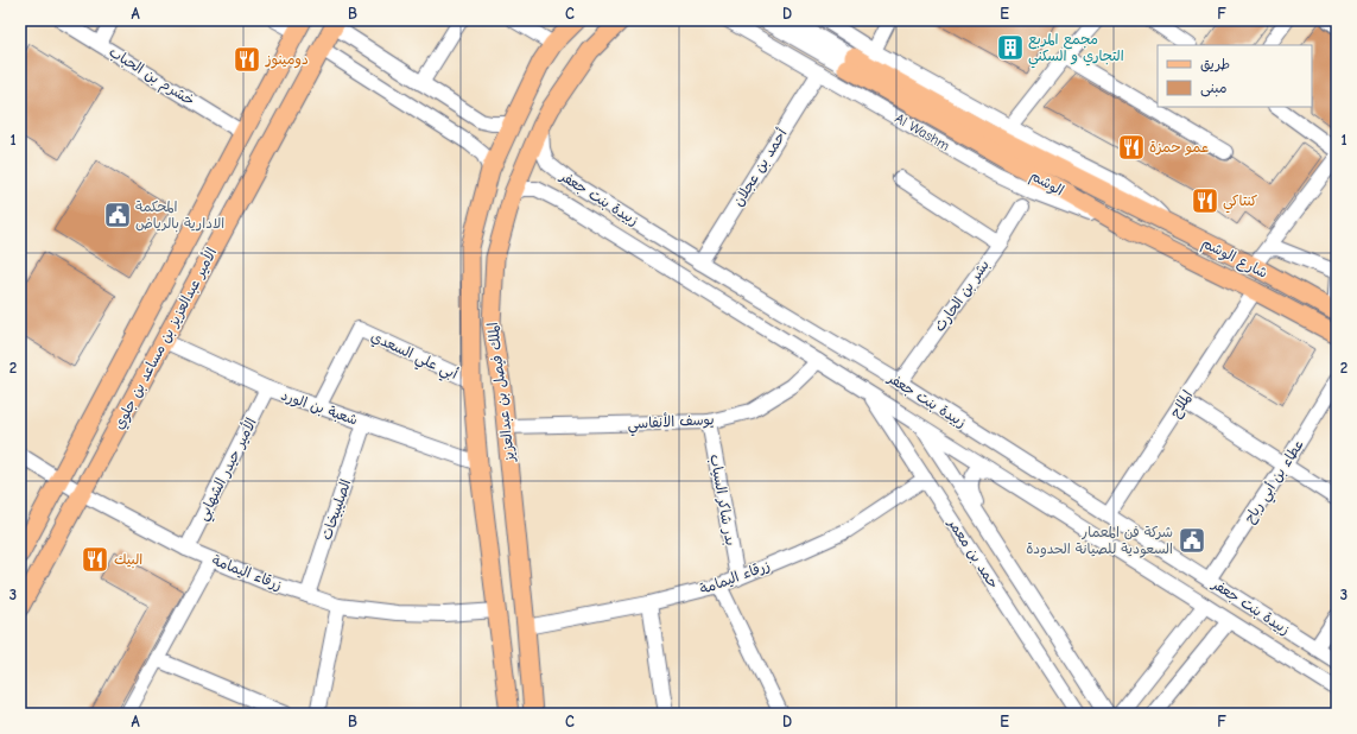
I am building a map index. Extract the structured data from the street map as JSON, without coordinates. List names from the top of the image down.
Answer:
{
  "streets": {
    "main road": [
      "الوشم",
      "شارع الوشم",
      "الأمير عبدالعزيز بن مساعد بن جلوي",
      "الملك فيصل بن عبدالعزيز"
    ],
    "street": [
      "خشرم بن الحباب",
      "Al Washm",
      "أحمد بن عجلان",
      "زبيدة بنت جعفر",
      "بشر بن الحارث",
      "أبي علي السعدي",
      "الملاح",
      "شعبة بن الورد",
      "يوسف الأنفاسي",
      "الأمير حيدر الشهابي",
      "عطاء بن أبي رباح",
      "بدر شاكر السياب",
      "الصليبيخات",
      "حمد بن معمر",
      "زرقاء اليمامة"
    ]
  },
  "crossings": [
    ["خشرم بن الحباب", "الأمير عبدالعزيز بن مساعد بن جلوي"],
    ["Al Washm", "أحمد بن عجلان"],
    ["Al Washm", "الوشم"],
    ["أحمد بن عجلان", "زبيدة بنت جعفر"],
    ["الوشم", "شارع الوشم"],
    ["الوشم", "الملاح"],
    ["زبيدة بنت جعفر", "بشر بن الحارث"],
    ["زبيدة بنت جعفر", "الملك فيصل بن عبدالعزيز"],
    ["زبيدة بنت جعفر", "الملاح"],
    ["زبيدة بنت جعفر", "يوسف الأنفاسي"],
    ["زبيدة بنت جعفر", "عطاء بن أبي رباح"],
    ["زبيدة بنت جعفر", "حمد بن معمر"],
    ["الأمير عبدالعزيز بن مساعد بن جلوي", "شعبة بن الورد"],
    ["الأمير عبدالعزيز بن مساعد بن جلوي", "زرقاء اليمامة"],
    ["أبي علي السعدي", "الملك فيصل بن عبدالعزيز"],
    ["أبي علي السعدي", "شعبة بن الورد"],
    ["الملك فيصل بن عبدالعزيز", "شعبة بن الورد"],
    ["الملك فيصل بن عبدالعزيز", "يوسف الأنفاسي"],
    ["الملك فيصل بن عبدالعزيز", "زرقاء اليمامة"],
    ["شعبة بن الورد", "الأمير حيدر الشهابي"],
    ["شعبة بن الورد", "الصليبيخات"],
    ["يوسف الأنفاسي", "بدر شاكر السياب"],
    ["الأمير حيدر الشهابي", "زرقاء اليمامة"],
    ["بدر شاكر السياب", "زرقاء اليمامة"],
    ["الصليبيخات", "زرقاء اليمامة"],
    ["حمد بن معمر", "زرقاء اليمامة"]
  ],
  "places": {
    "building": ["مجمع المربع التجاري و السكني"],
    "restaurant": [
      "دومينوز",
      "عمو حمزة",
      "كنتاكي",
      "البيك"
    ],
    "public building": ["المحكمة الادارية بالرياض", "شركة فن المعمار السعودية للصيانة الحدودة"]
  },
  "legend": ["طريق", "مبنى"],
  "grid": {
    "columns": [
      "A",
      "B",
      "C",
      "D",
      "E",
      "F"
    ],
    "rows": ["1", "2", "3"]
  }
}
